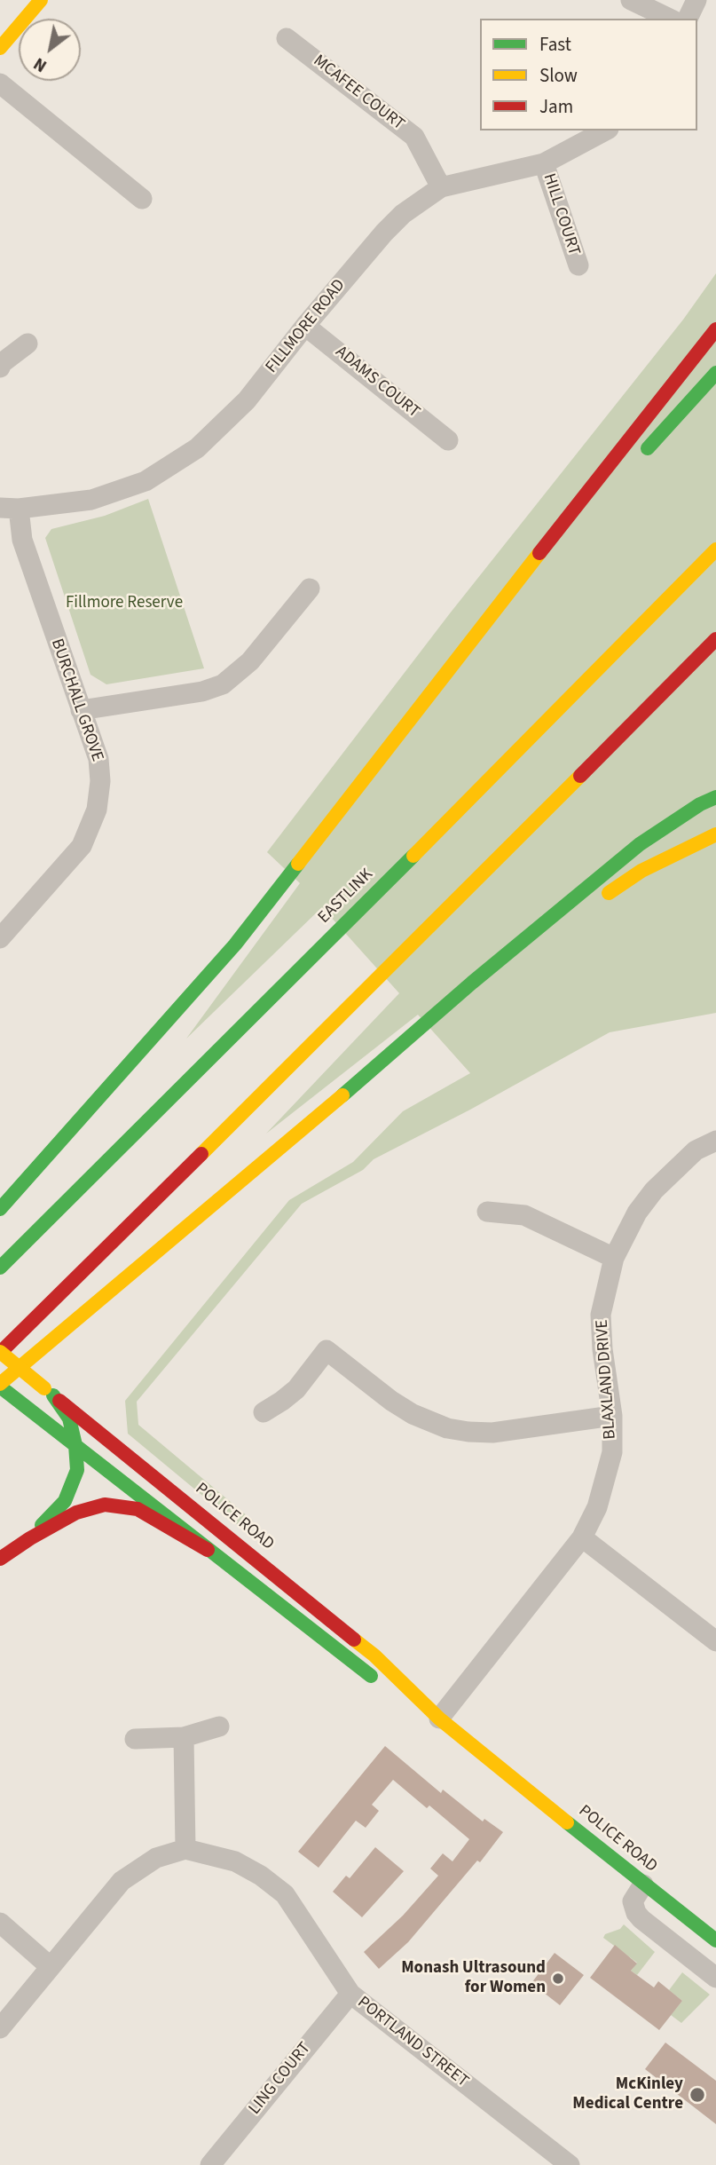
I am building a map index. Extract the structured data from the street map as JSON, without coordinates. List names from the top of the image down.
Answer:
{
  "streets": {
    "main road": ["EASTLINK", "POLICE ROAD"],
    "street": [
      "MCAFEE COURT",
      "HILL COURT",
      "FILLMORE ROAD",
      "ADAMS COURT",
      "BURCHALL GROVE",
      "BLAXLAND DRIVE",
      "PORTLAND STREET",
      "LING COURT"
    ]
  },
  "crossings": [
    ["MCAFEE COURT", "FILLMORE ROAD"],
    ["HILL COURT", "FILLMORE ROAD"],
    ["FILLMORE ROAD", "ADAMS COURT"],
    ["FILLMORE ROAD", "BURCHALL GROVE"],
    ["BLAXLAND DRIVE", "POLICE ROAD"],
    ["PORTLAND STREET", "LING COURT"]
  ],
  "parks": ["Fillmore Reserve"],
  "places": ["Monash Ultrasound for Women", "McKinley Medical Centre"],
  "legend": ["Fast", "Slow", "Jam"],
  "north": "bottom left"
}
